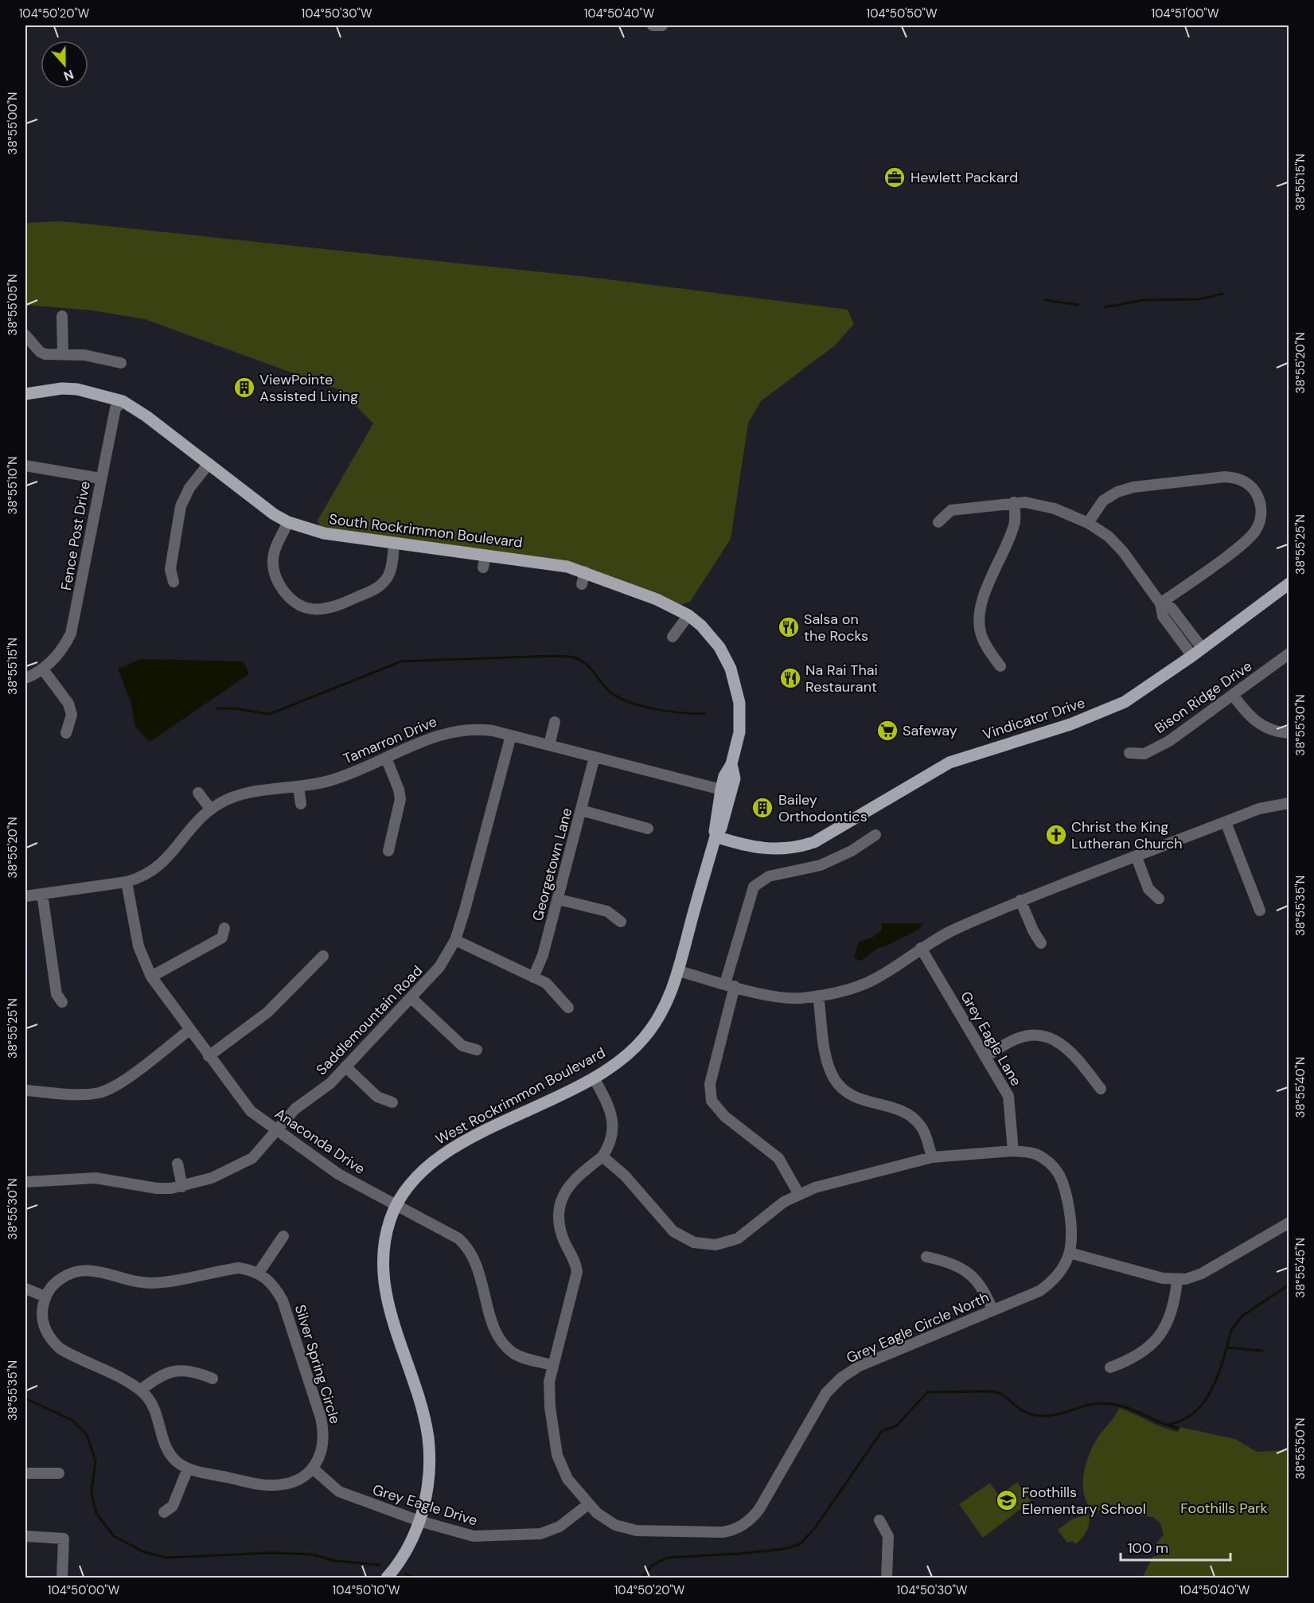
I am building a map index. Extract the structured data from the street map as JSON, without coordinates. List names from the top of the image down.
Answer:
{
  "streets": {
    "main road": ["South Rockrimmon Boulevard", "Vindicator Drive", "West Rockrimmon Boulevard"],
    "street": [
      "Fence Post Drive",
      "Bison Ridge Drive",
      "Tamarron Drive",
      "Georgetown Lane",
      "Saddlemountain Road",
      "Grey Eagle Lane",
      "Anaconda Drive",
      "Grey Eagle Circle North",
      "Silver Spring Circle",
      "Grey Eagle Drive"
    ]
  },
  "crossings": [
    ["South Rockrimmon Boulevard", "Fence Post Drive"],
    ["South Rockrimmon Boulevard", "Vindicator Drive"],
    ["South Rockrimmon Boulevard", "Tamarron Drive"],
    ["South Rockrimmon Boulevard", "West Rockrimmon Boulevard"],
    ["Tamarron Drive", "Georgetown Lane"],
    ["Tamarron Drive", "Saddlemountain Road"],
    ["Tamarron Drive", "Anaconda Drive"],
    ["Saddlemountain Road", "Anaconda Drive"],
    ["West Rockrimmon Boulevard", "Anaconda Drive"],
    ["West Rockrimmon Boulevard", "Grey Eagle Drive"],
    ["Anaconda Drive", "Grey Eagle Circle North"],
    ["Grey Eagle Circle North", "Grey Eagle Drive"],
    ["Silver Spring Circle", "Grey Eagle Drive"]
  ],
  "parks": ["Foothills Park"],
  "places": {
    "office": ["Hewlett Packard"],
    "building": ["ViewPointe Assisted Living", "Bailey Orthodontics"],
    "restaurant": ["Salsa on the Rocks", "Na Rai Thai Restaurant"],
    "supermarket": ["Safeway"],
    "church": ["Christ the King Lutheran Church"],
    "school or university": ["Foothills Elementary School"]
  },
  "scale_bar": "100 m",
  "north": "bottom",
  "coordinates": [
    "104°50'20\"W",
    "104°50'30\"W",
    "104°50'40\"W",
    "104°50'50\"W",
    "104°51'00\"W",
    "38°55'00\"N",
    "38°55'15\"N",
    "38°55'05\"N",
    "38°55'20\"N",
    "38°55'10\"N",
    "38°55'25\"N",
    "38°55'30\"N",
    "38°55'35\"N",
    "38°55'40\"N",
    "38°55'45\"N",
    "38°55'50\"N",
    "104°50'00\"W",
    "104°50'10\"W"
  ]
}
